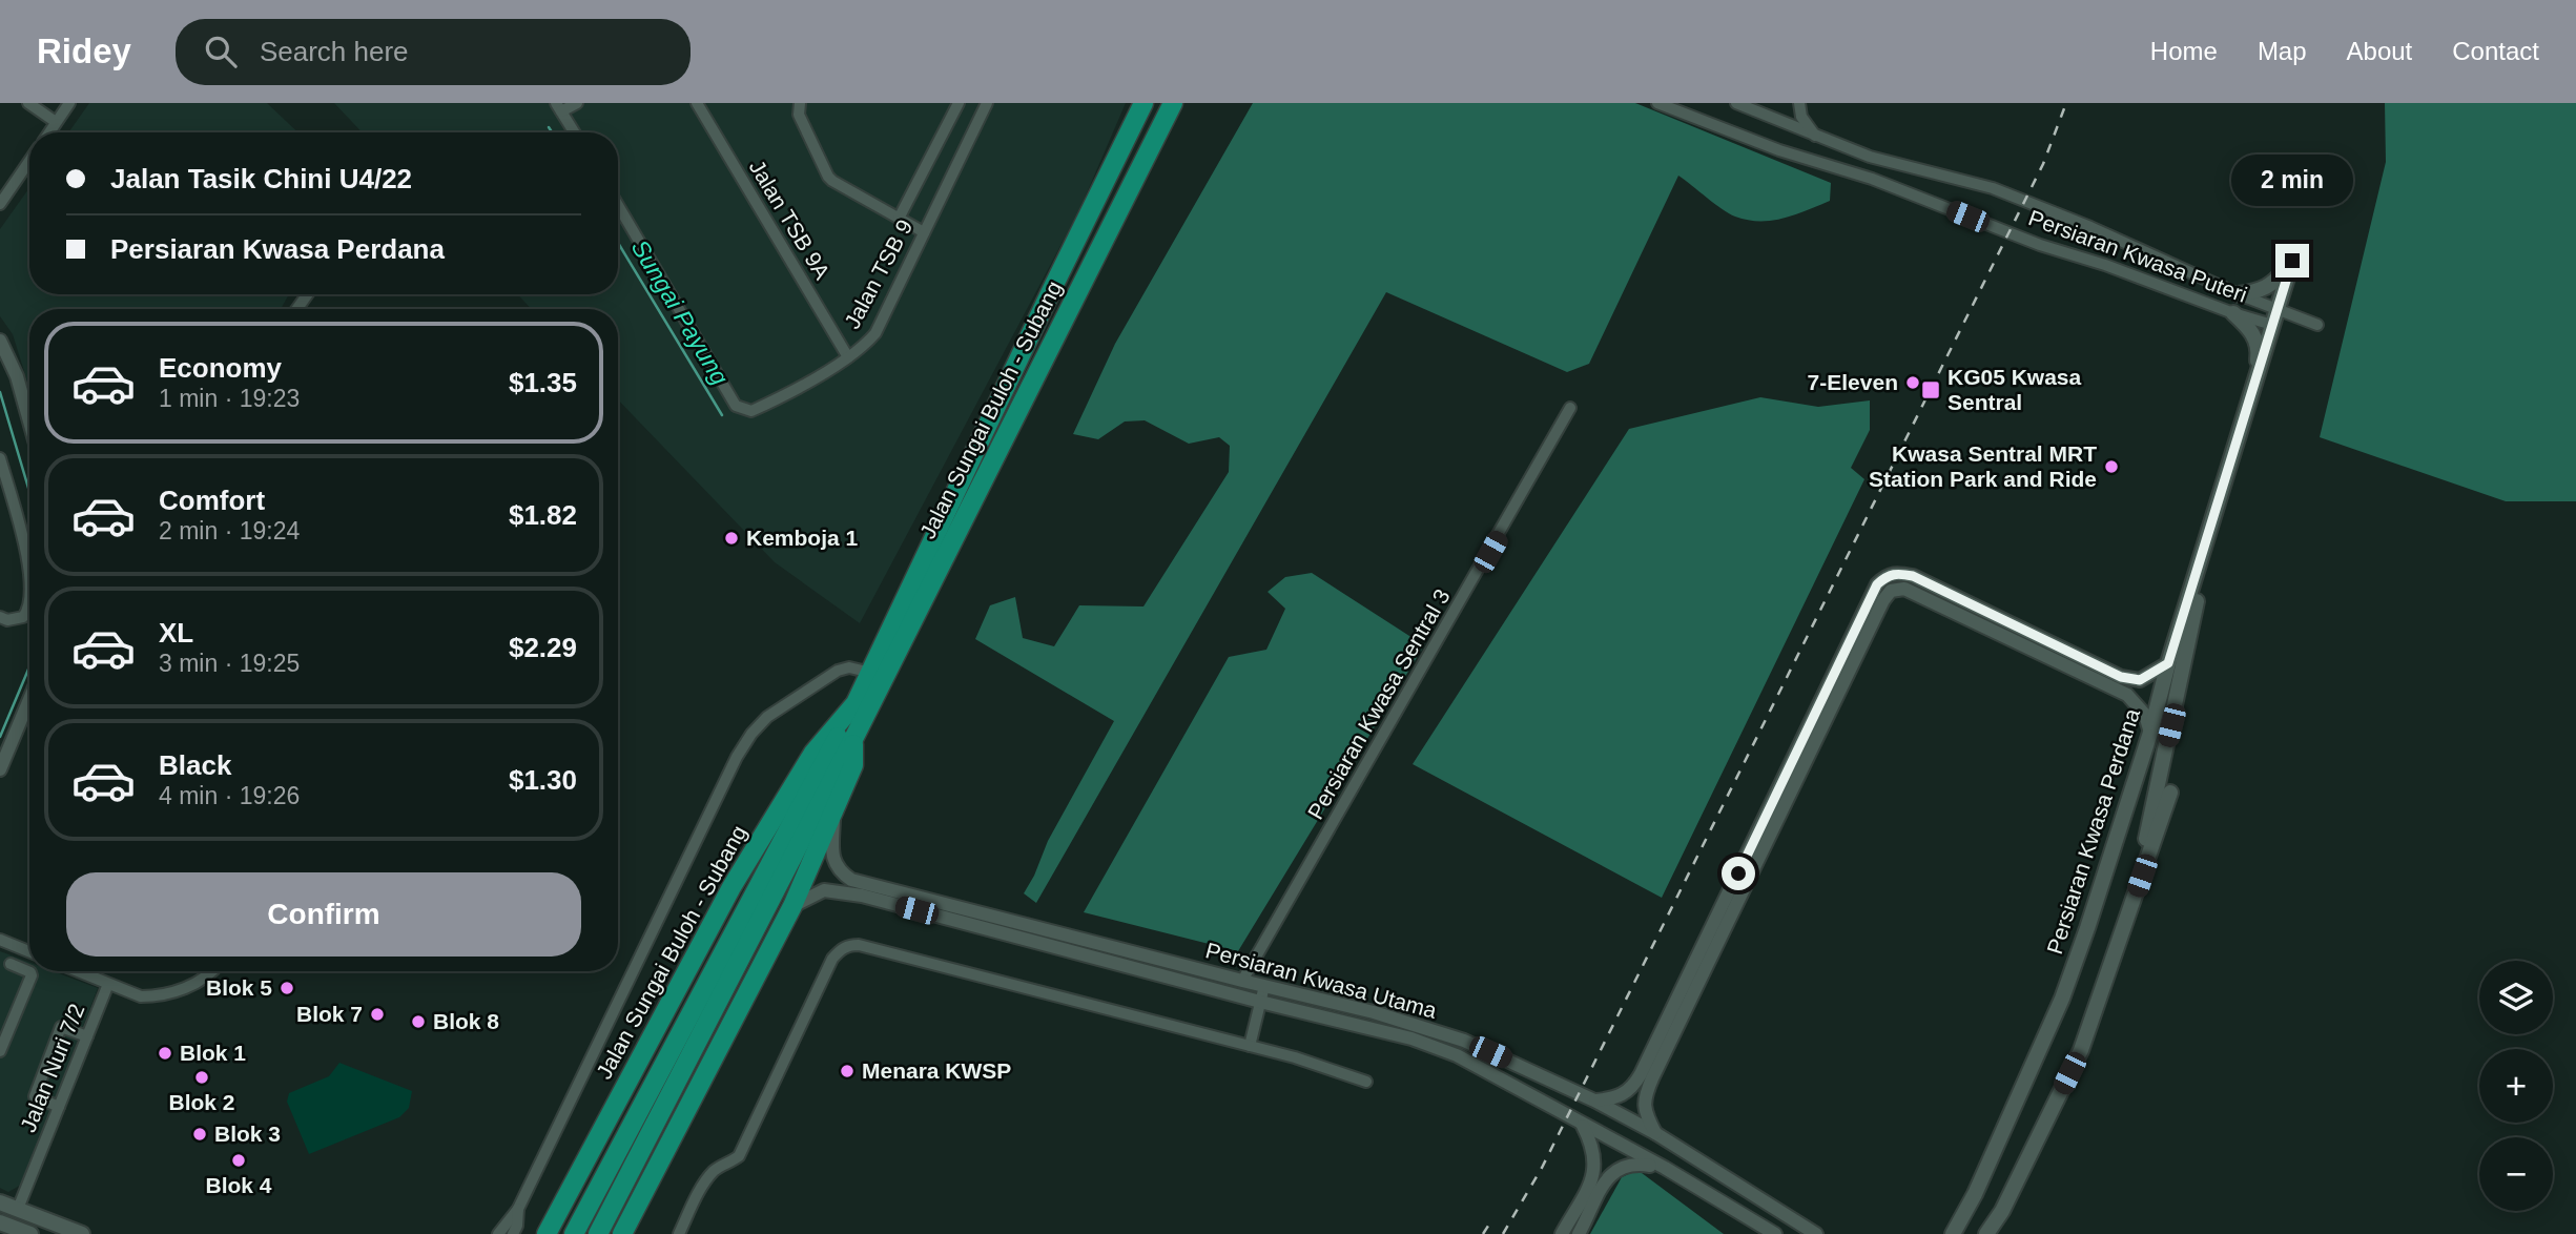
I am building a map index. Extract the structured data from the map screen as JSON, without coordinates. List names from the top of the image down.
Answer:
{
  "streets": {
    "highway": ["Jalan Sungai Buloh - Subang"],
    "main road": ["Persiaran Kwasa Perdana"],
    "street": [
      "Jalan TSB 9A",
      "Persiaran Kwasa Puteri",
      "Jalan TSB 9",
      "Persiaran Kwasa Sentral 3",
      "Persiaran Kwasa Utama",
      "Jalan Nuri 7/2"
    ]
  },
  "crossings": [
    ["Jalan TSB 9A", "Jalan TSB 9"],
    ["Persiaran Kwasa Puteri", "Persiaran Kwasa Perdana"],
    ["Jalan Sungai Buloh - Subang", "Persiaran Kwasa Utama"],
    ["Persiaran Kwasa Sentral 3", "Persiaran Kwasa Utama"]
  ],
  "water": ["Sungai Payung"],
  "places": {
    "other": [
      "7-Eleven",
      "Kwasa Sentral MRT Station Park and Ride",
      "Kemboja 1",
      "Blok 5",
      "Blok 7",
      "Blok 8",
      "Blok 1",
      "Menara KWSP",
      "Blok 2",
      "Blok 3",
      "Blok 4"
    ],
    "transit": ["KG05 Kwasa Sentral"]
  },
  "page": {
    "header": "Ridey",
    "search": "Search here",
    "nav": [
      "Home",
      "Map",
      "About",
      "Contact"
    ],
    "banner": ["Jalan Tasik Chini U4/22", "Persiaran Kwasa Perdana"],
    "bubble": "2 min",
    "list": [
      {
        "name": "Economy",
        "note": "1 min · 19:23",
        "value": "$1.35"
      },
      {
        "name": "Comfort",
        "note": "2 min · 19:24",
        "value": "$1.82"
      },
      {
        "name": "XL",
        "note": "3 min · 19:25",
        "value": "$2.29"
      },
      {
        "name": "Black",
        "note": "4 min · 19:26",
        "value": "$1.30"
      }
    ],
    "buttons": "Confirm",
    "map_buttons": ["+", "−"]
  }
}
